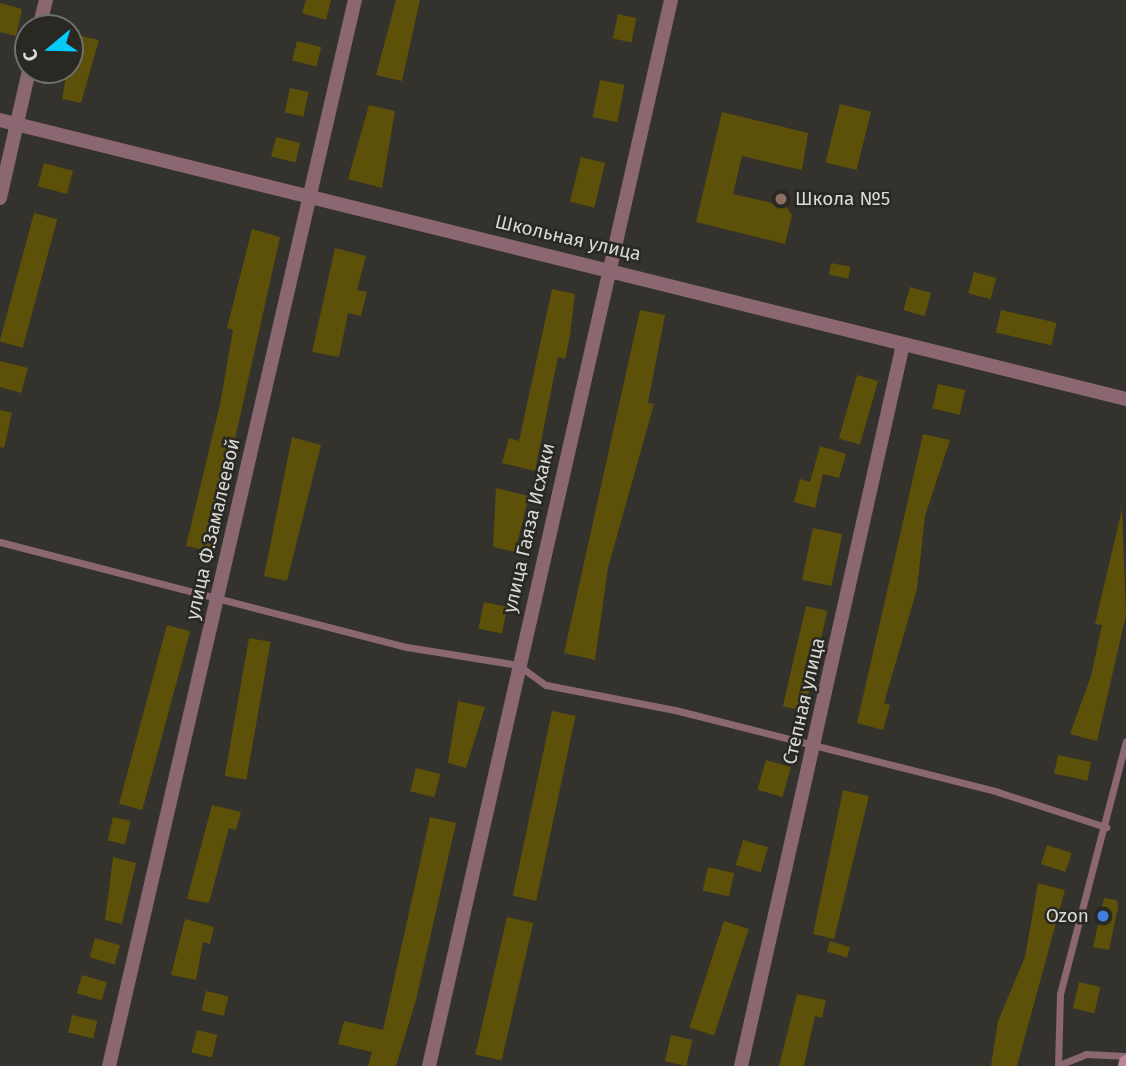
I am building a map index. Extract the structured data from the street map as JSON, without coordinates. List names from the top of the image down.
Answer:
{
  "streets": {
    "street": [
      "Школьная улица",
      "улица Гаяза Исхаки",
      "улица Ф.Замалеевой",
      "Степная улица"
    ]
  },
  "crossings": [
    ["Школьная улица", "улица Гаяза Исхаки"],
    ["Школьная улица", "улица Ф.Замалеевой"],
    ["Школьная улица", "Степная улица"]
  ],
  "places": ["Школа №5", "Ozon"],
  "north": "left"
}
